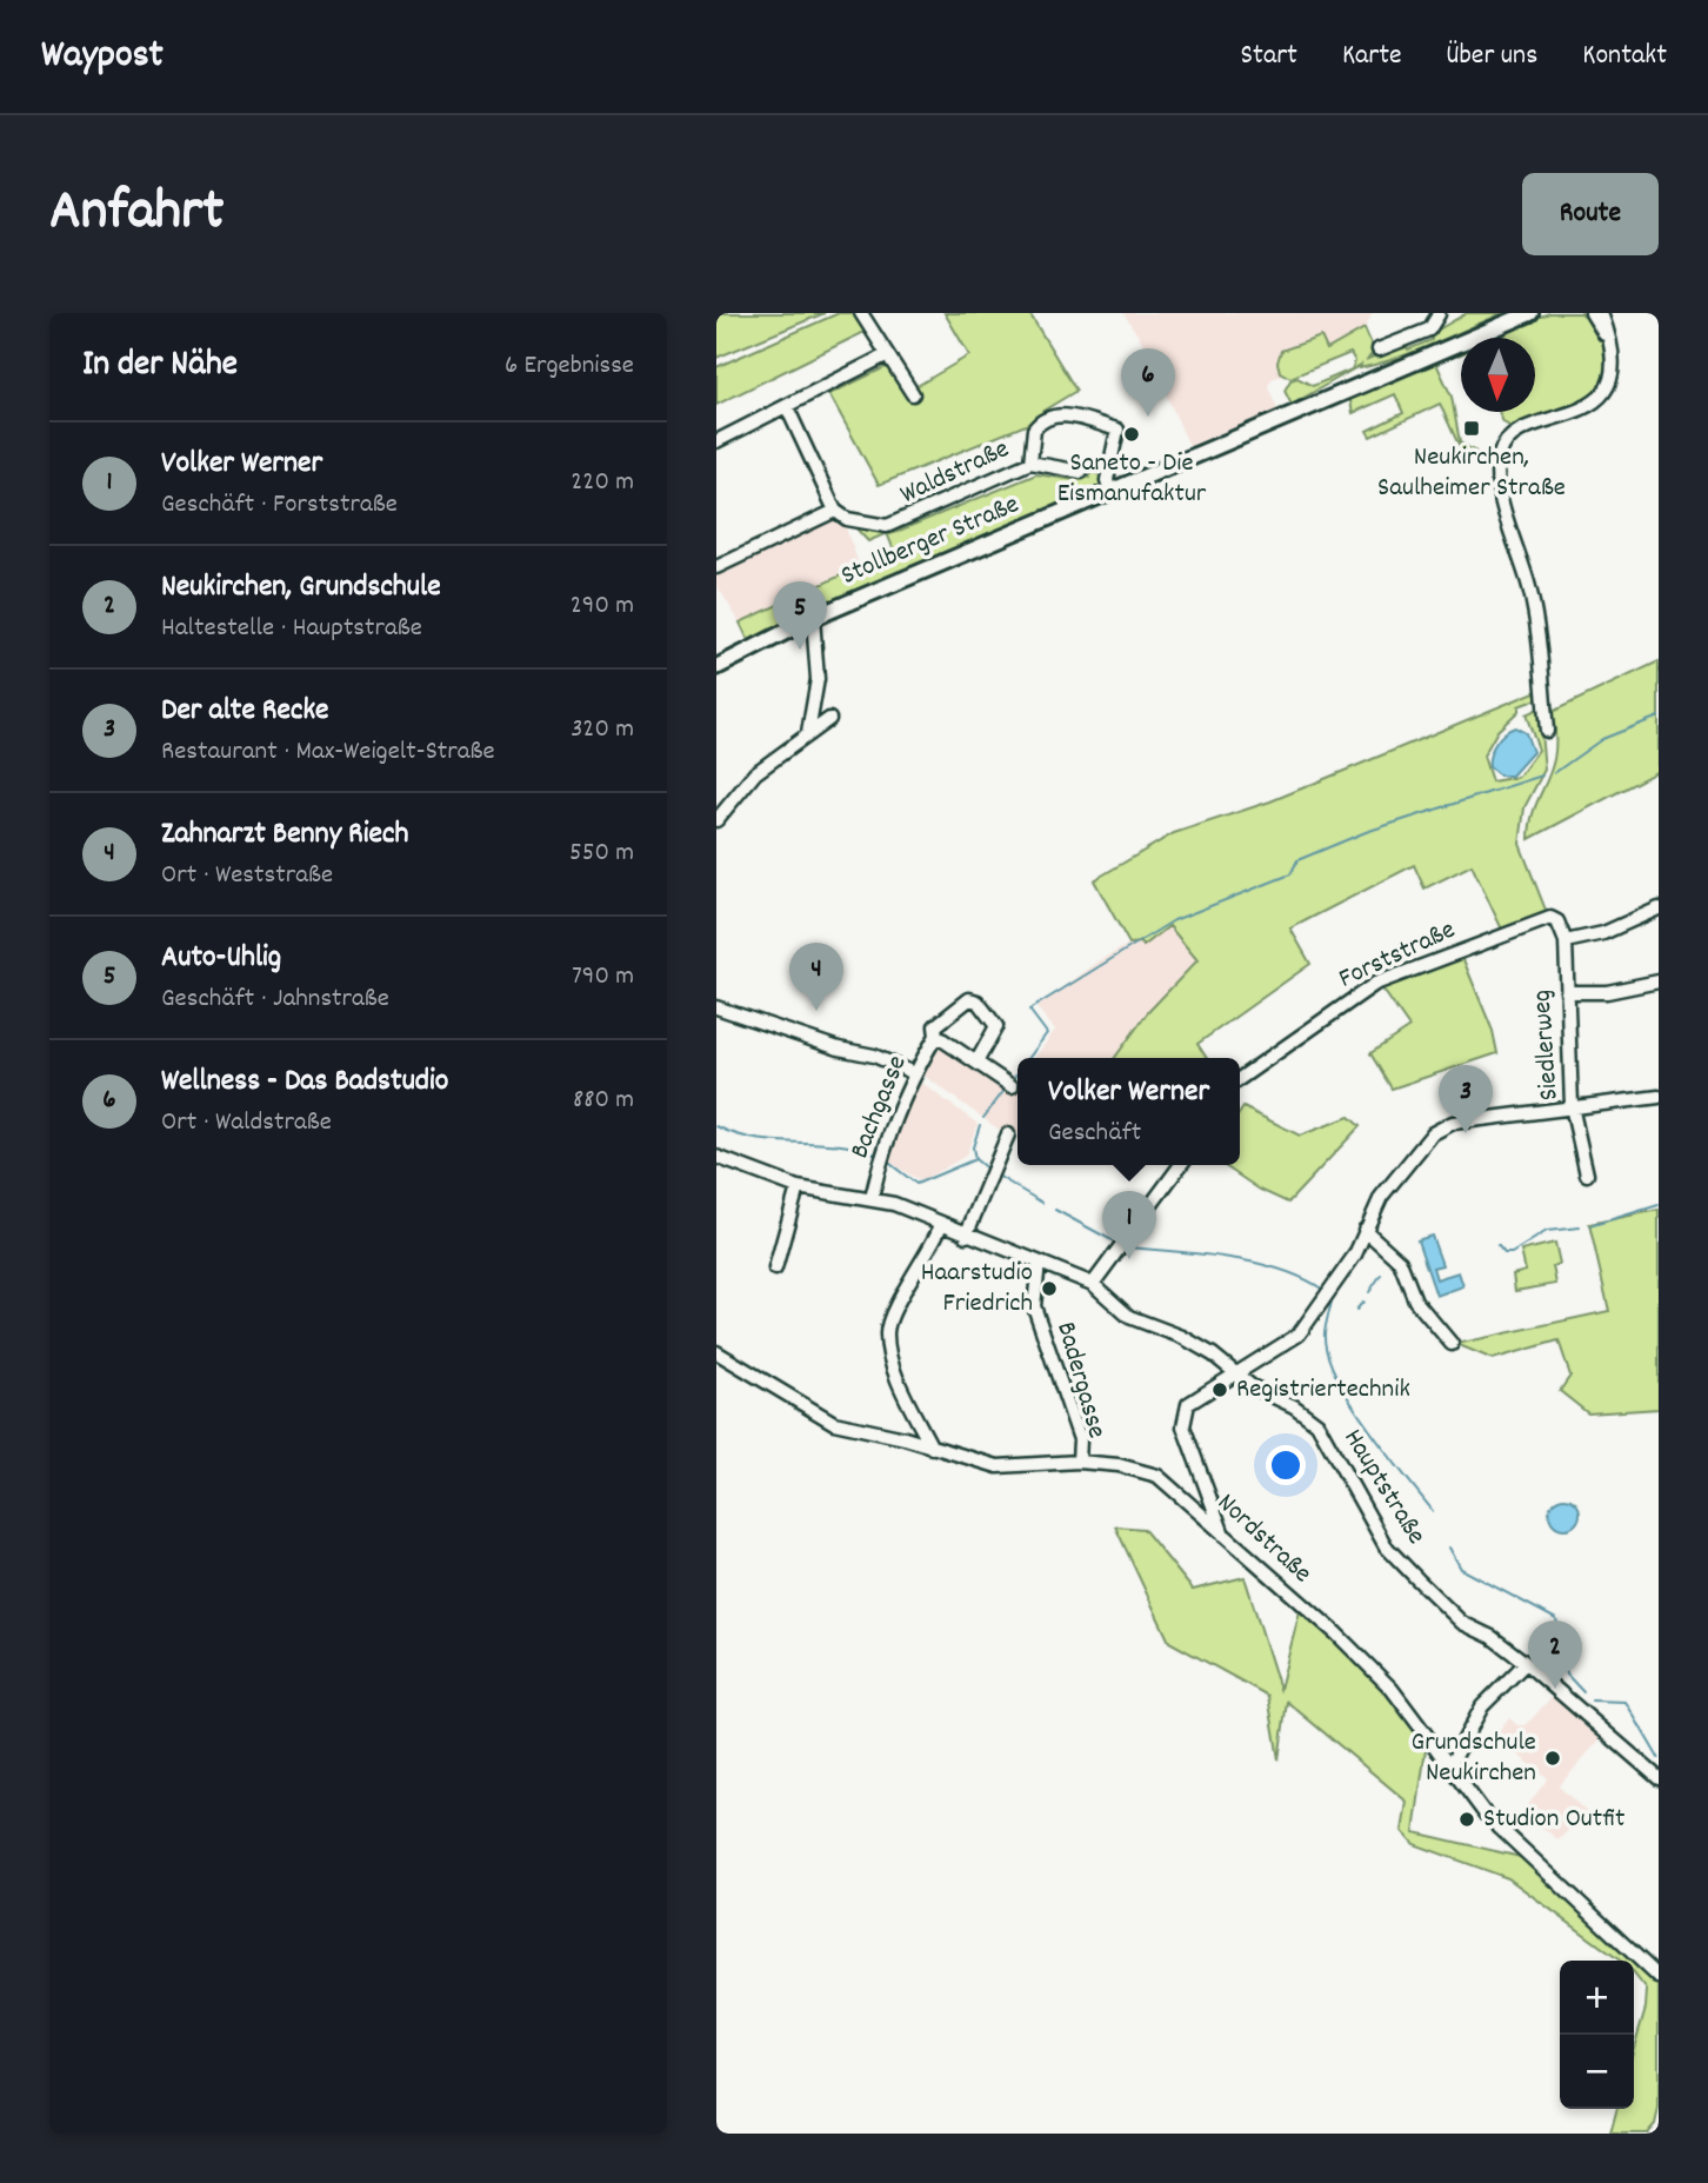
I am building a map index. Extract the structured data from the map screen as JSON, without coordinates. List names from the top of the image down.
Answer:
{
  "streets": {
    "main road": ["Stollberger Straße"],
    "street": [
      "Waldstraße",
      "Forststraße",
      "Siedlerweg",
      "Bachgasse",
      "Badergasse",
      "Hauptstraße",
      "Nordstraße"
    ]
  },
  "crossings": [
    ["Waldstraße", "Stollberger Straße"],
    ["Forststraße", "Siedlerweg"],
    ["Bachgasse", "Hauptstraße"],
    ["Badergasse", "Hauptstraße"],
    ["Badergasse", "Nordstraße"]
  ],
  "places": {
    "transit": ["Neukirchen, Saulheimer Straße"],
    "other": [
      "Saneto - Die Eismanufaktur",
      "Haarstudio Friedrich",
      "Registriertechnik",
      "Grundschule Neukirchen",
      "Studion Outfit"
    ]
  },
  "north": "bottom",
  "page": {
    "header": "Waypost",
    "nav": [
      "Start",
      "Karte",
      "Über uns",
      "Kontakt"
    ],
    "title": "Anfahrt",
    "buttons": "Route",
    "heading": ["In der Nähe", "6 Ergebnisse"],
    "pins": [
      "6",
      "5",
      "4",
      "3",
      "1",
      "2"
    ],
    "list": [
      {
        "mark": "1",
        "name": "Volker Werner",
        "note": "Geschäft · Forststraße",
        "value": "220 m"
      },
      {
        "mark": "2",
        "name": "Neukirchen, Grundschule",
        "note": "Haltestelle · Hauptstraße",
        "value": "290 m"
      },
      {
        "mark": "3",
        "name": "Der alte Recke",
        "note": "Restaurant · Max-Weigelt-Straße",
        "value": "320 m"
      },
      {
        "mark": "4",
        "name": "Zahnarzt Benny Riech",
        "note": "Ort · Weststraße",
        "value": "550 m"
      },
      {
        "mark": "5",
        "name": "Auto-Uhlig",
        "note": "Geschäft · Jahnstraße",
        "value": "790 m"
      },
      {
        "mark": "6",
        "name": "Wellness - Das Badstudio",
        "note": "Ort · Waldstraße",
        "value": "880 m"
      }
    ],
    "popup": ["Volker Werner", "Geschäft"],
    "map_buttons": ["+", "−"]
  }
}
